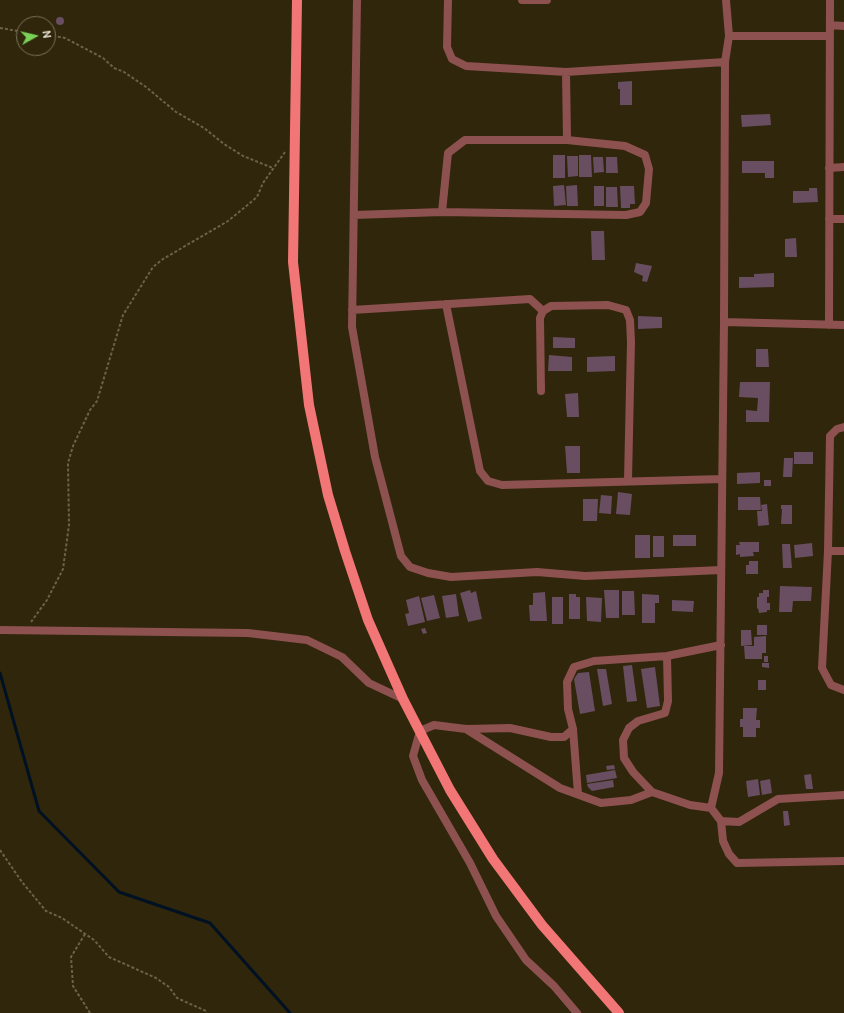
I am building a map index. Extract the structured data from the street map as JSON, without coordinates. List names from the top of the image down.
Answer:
{
  "north": "right"
}
